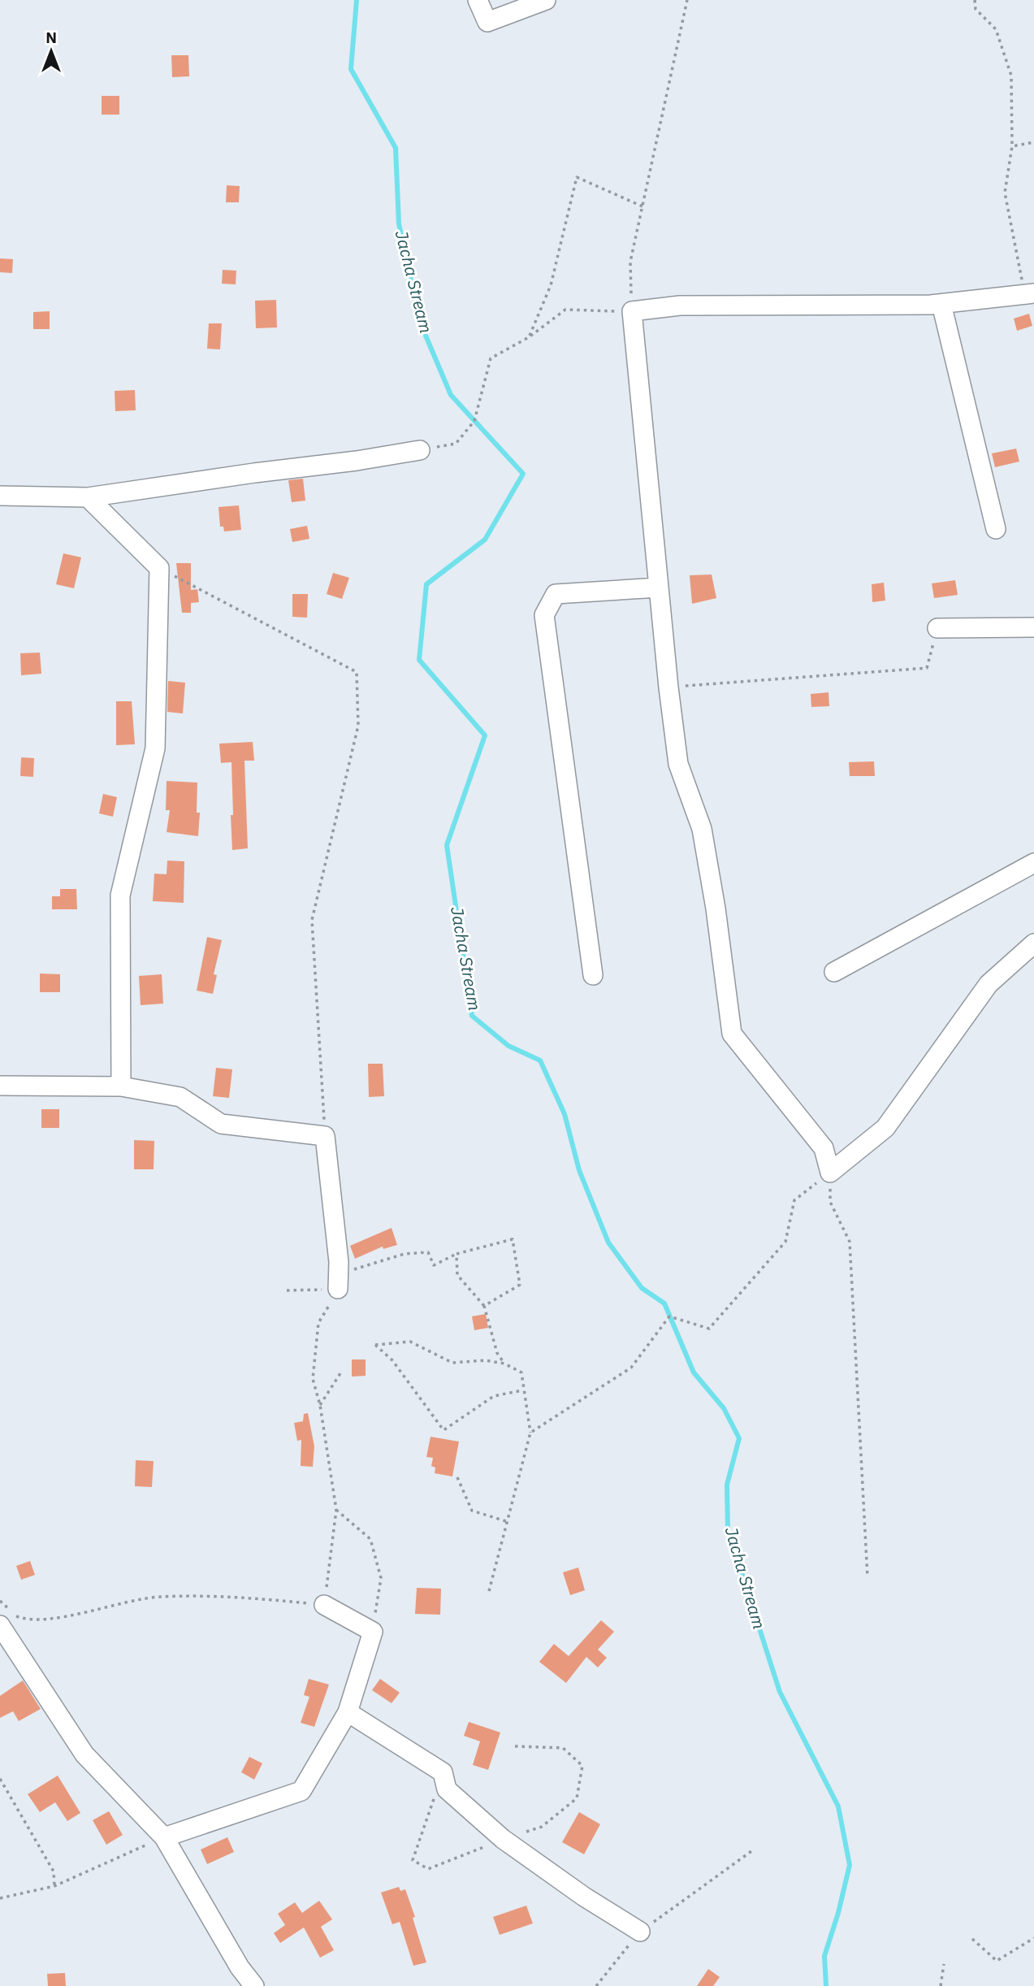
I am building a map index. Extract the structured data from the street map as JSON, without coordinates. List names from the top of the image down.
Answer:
{
  "water": ["Jacha Stream"],
  "north": "top"
}
